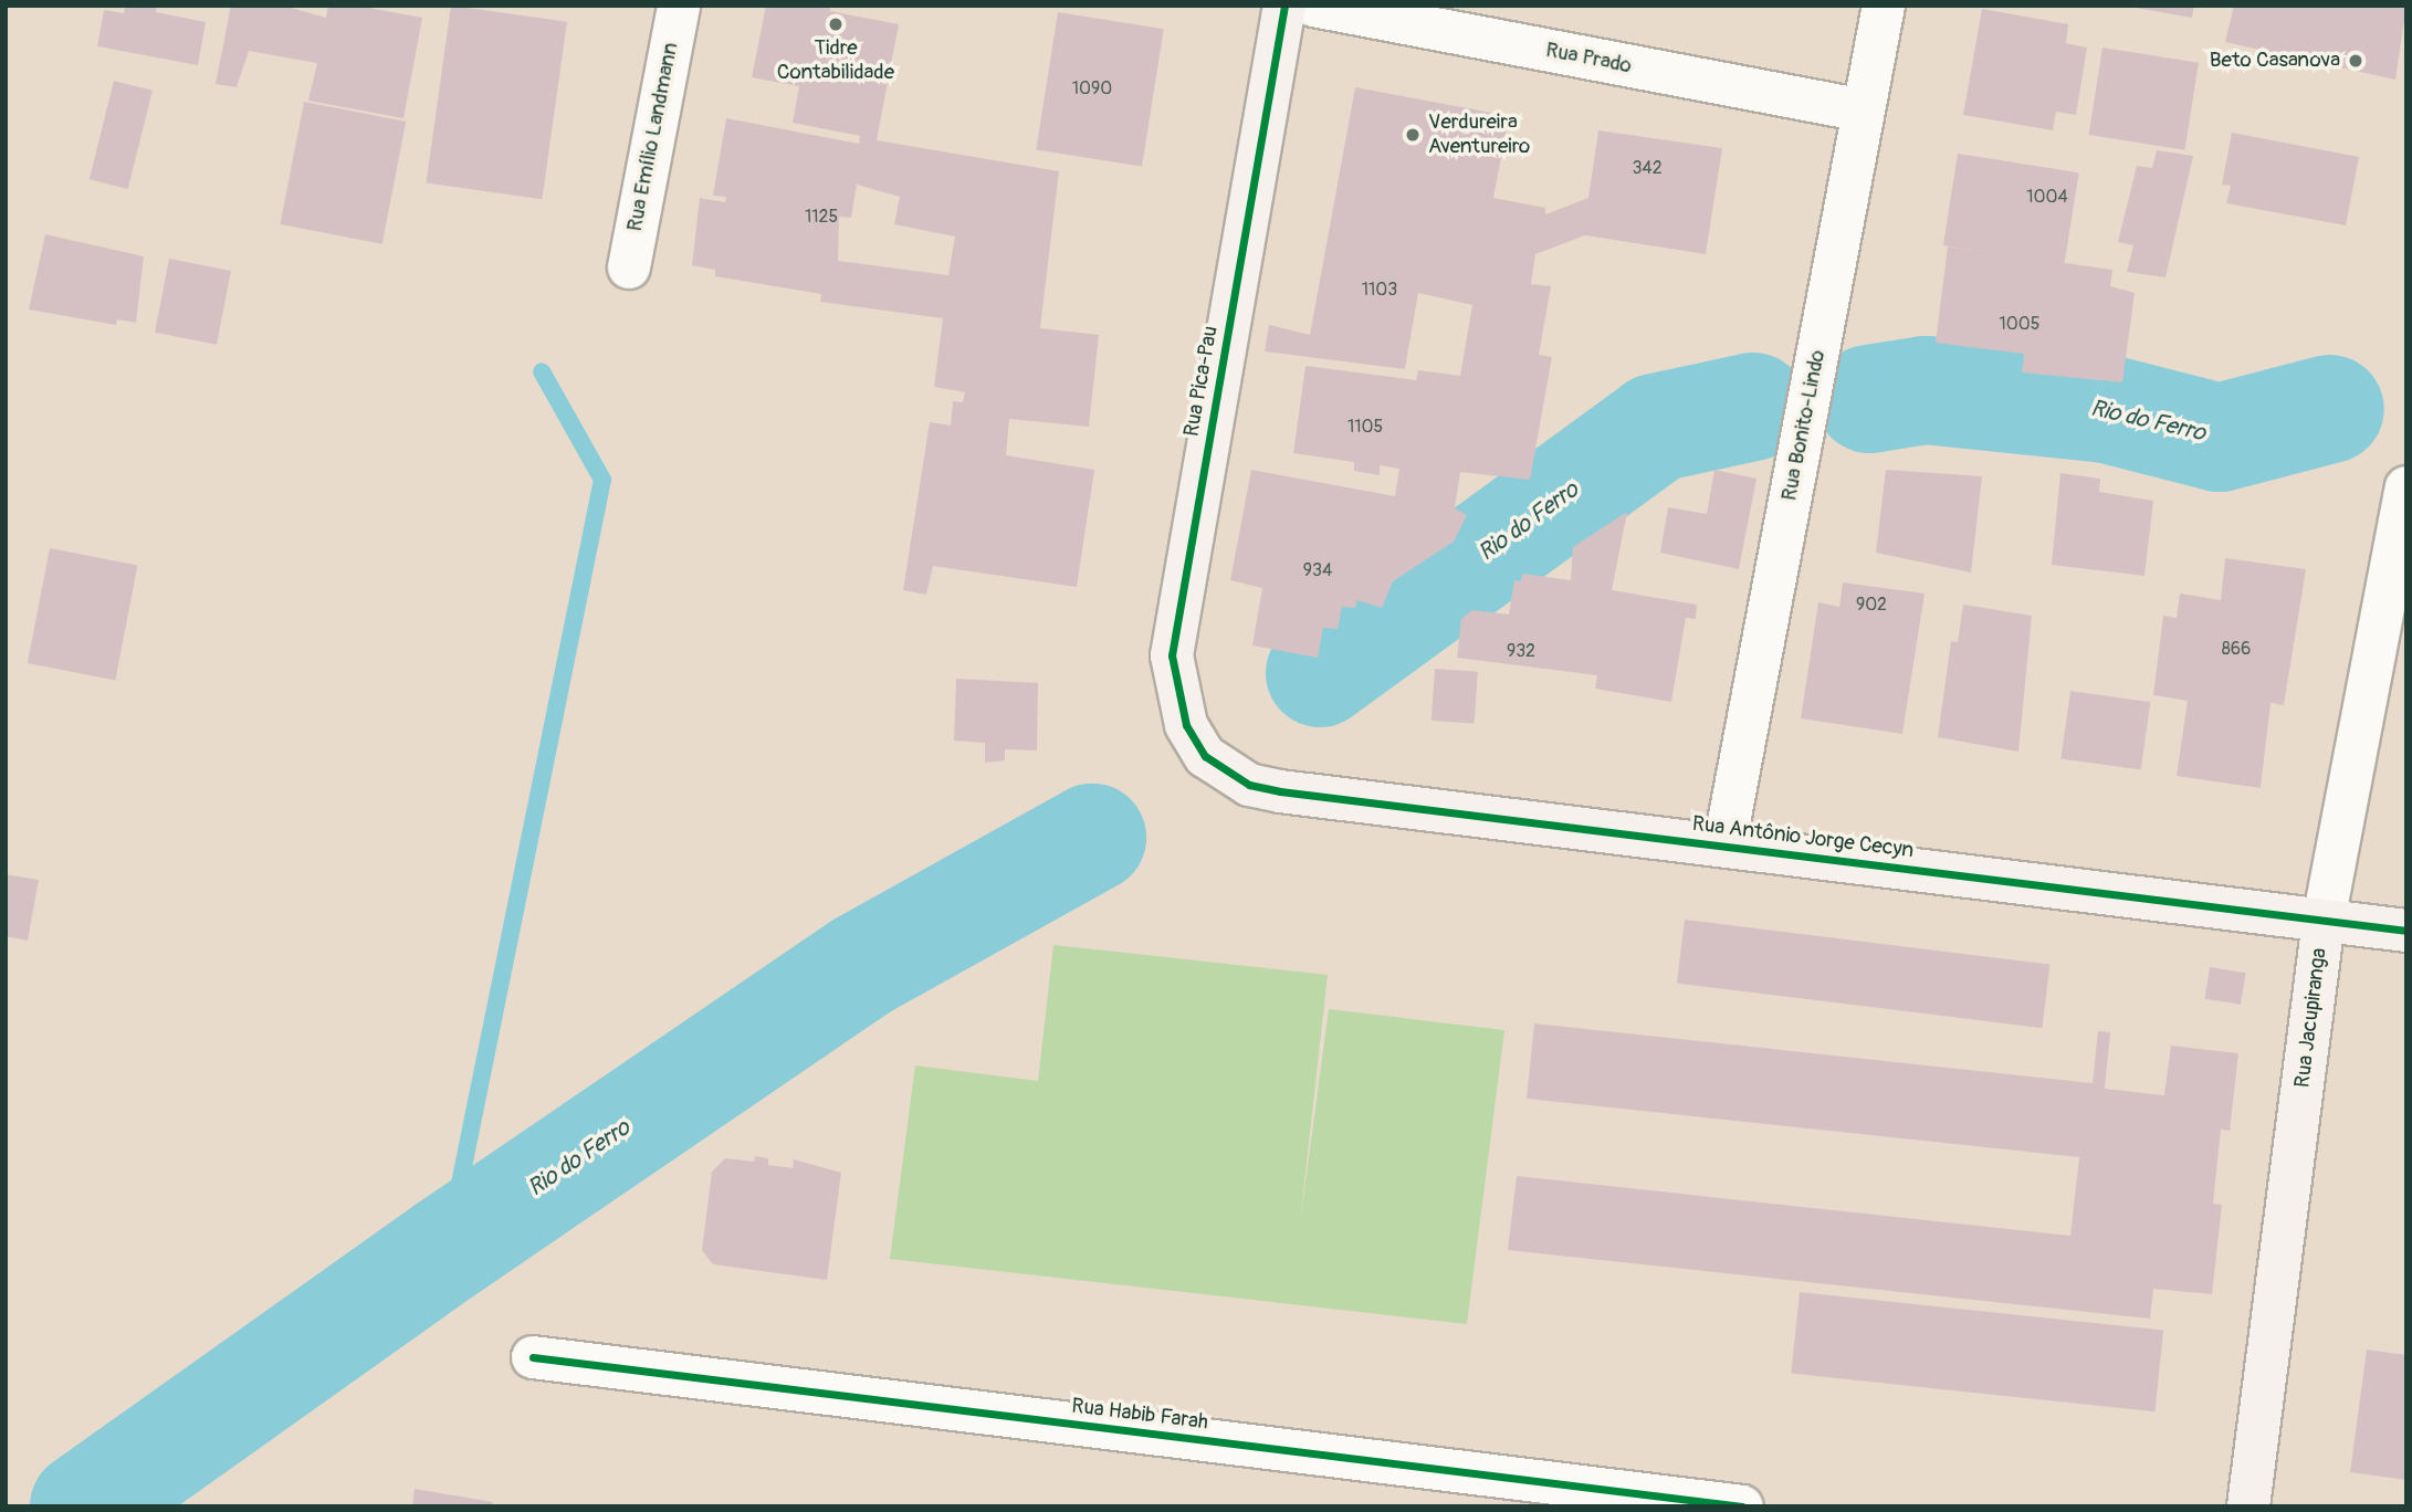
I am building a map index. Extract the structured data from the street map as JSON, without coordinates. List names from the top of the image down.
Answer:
{
  "streets": {
    "street": [
      "Rua Prado",
      "Rua Emílio Landmann",
      "Rua Pica-Pau",
      "Rua Bonito-Lindo",
      "Rua Antônio Jorge Cecyn",
      "Rua Jacupiranga",
      "Rua Habib Farah"
    ]
  },
  "crossings": [
    ["Rua Prado", "Rua Bonito-Lindo"],
    ["Rua Pica-Pau", "Rua Antônio Jorge Cecyn"],
    ["Rua Bonito-Lindo", "Rua Antônio Jorge Cecyn"],
    ["Rua Antônio Jorge Cecyn", "Rua Jacupiranga"]
  ],
  "water": ["Rio do Ferro"],
  "places": ["Tidre Contabilidade", "Beto Casanova", "Verdureira Aventureiro"],
  "house_numbers": [
    "1090",
    "342",
    "1004",
    "1125",
    "1103",
    "1005",
    "1105",
    "934",
    "902",
    "866",
    "932"
  ]
}
